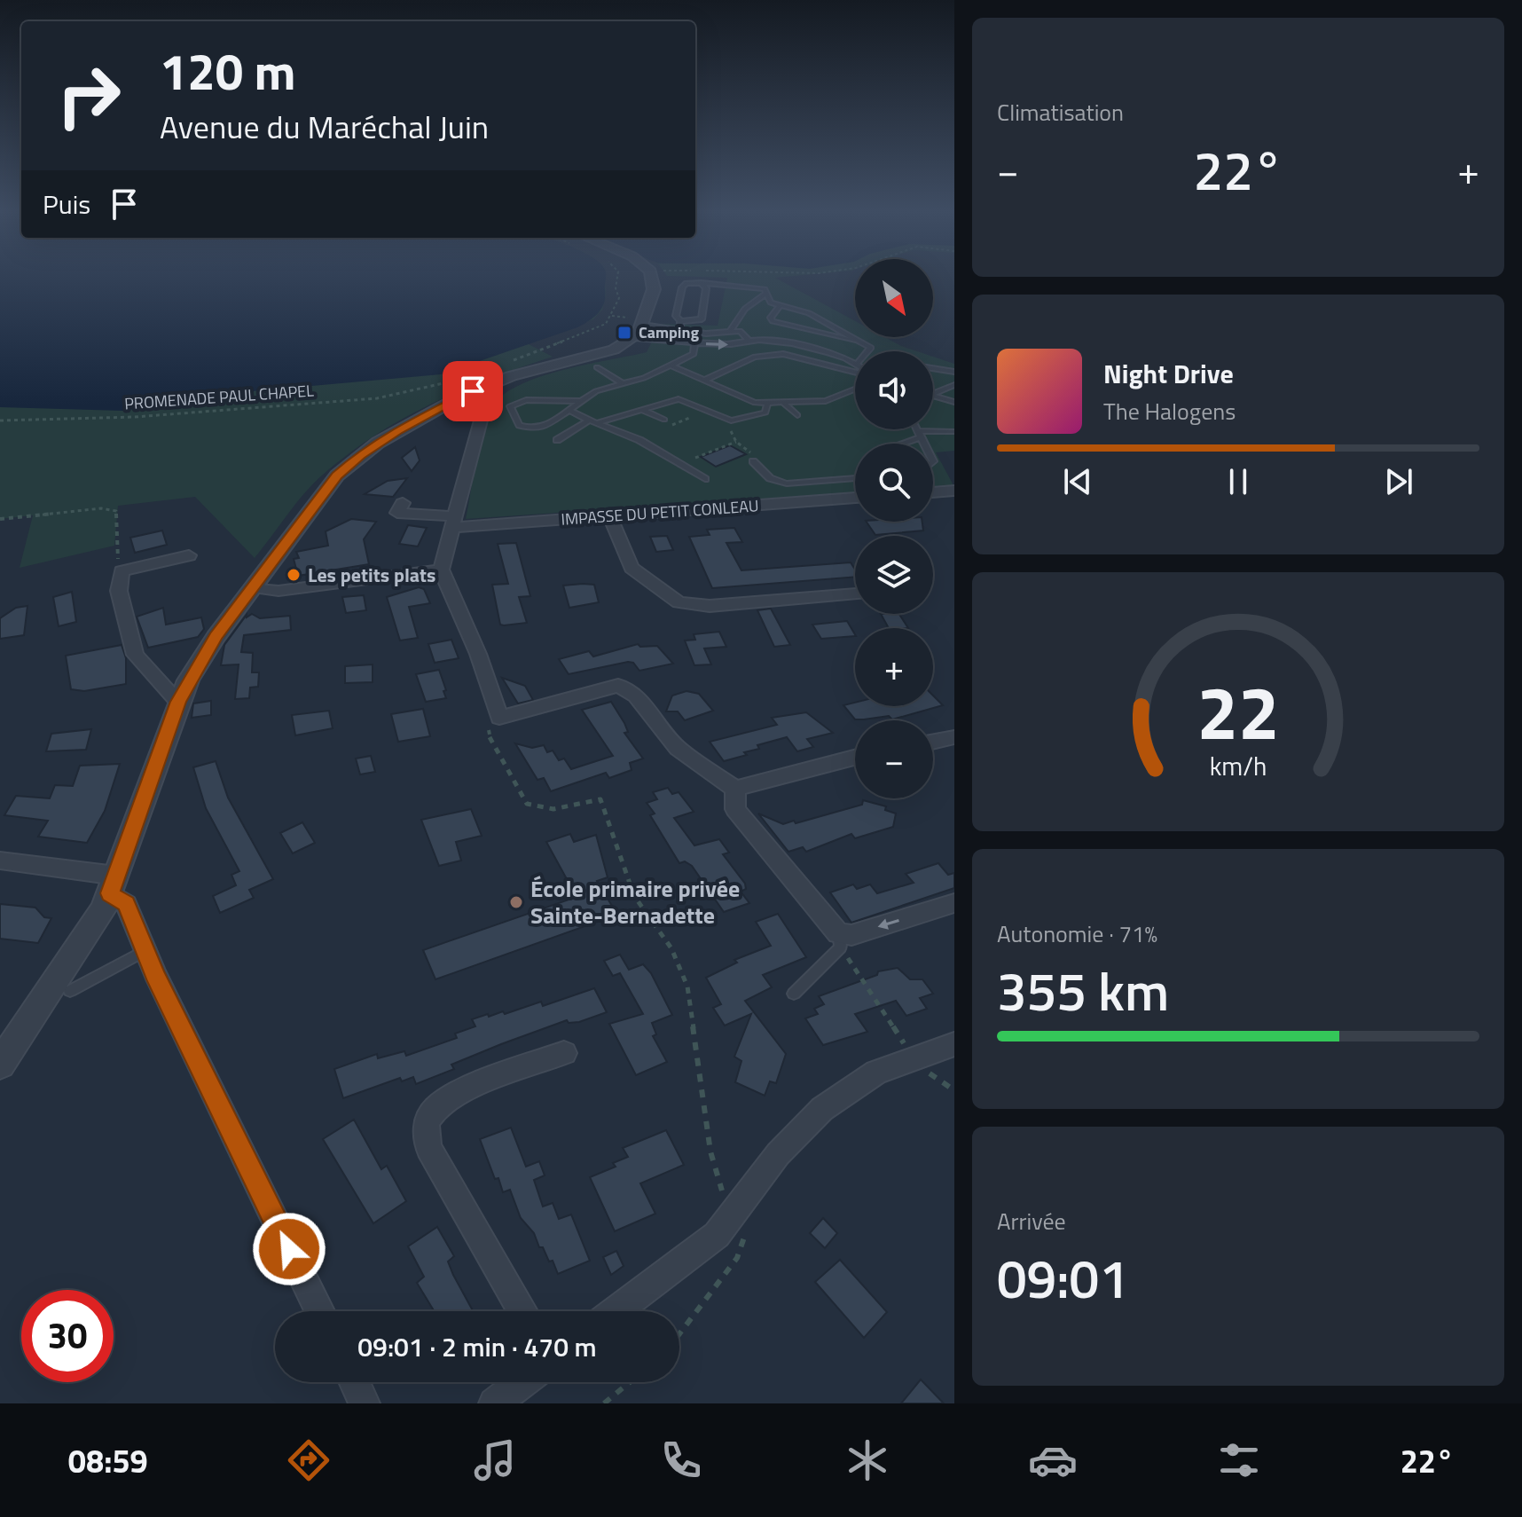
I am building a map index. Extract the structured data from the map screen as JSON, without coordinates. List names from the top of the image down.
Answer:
{
  "streets": {
    "street": ["IMPASSE DU PETIT CONLEAU"],
    "path": ["PROMENADE PAUL CHAPEL"]
  },
  "places": {
    "transit": ["Camping"],
    "other": ["Les petits plats", "École primaire privée Sainte-Bernadette"]
  },
  "north": "bottom right",
  "page": {
    "tile": [
      "Climatisation",
      ["Autonomie · 71%", "355 km"],
      ["Arrivée", "09:01"]
    ],
    "turn": ["120 m", "Avenue du Maréchal Juin"],
    "heat": ["−", "22°", "+"],
    "then": "Puis",
    "map_buttons": ["+", "−"],
    "song": ["Night Drive", "The Halogens"],
    "limit": "30",
    "trip": "09:01 · 2 min · 470 m",
    "tabs": ["08:59", "22°"],
    "gauge": ["22", "km/h"]
  }
}
